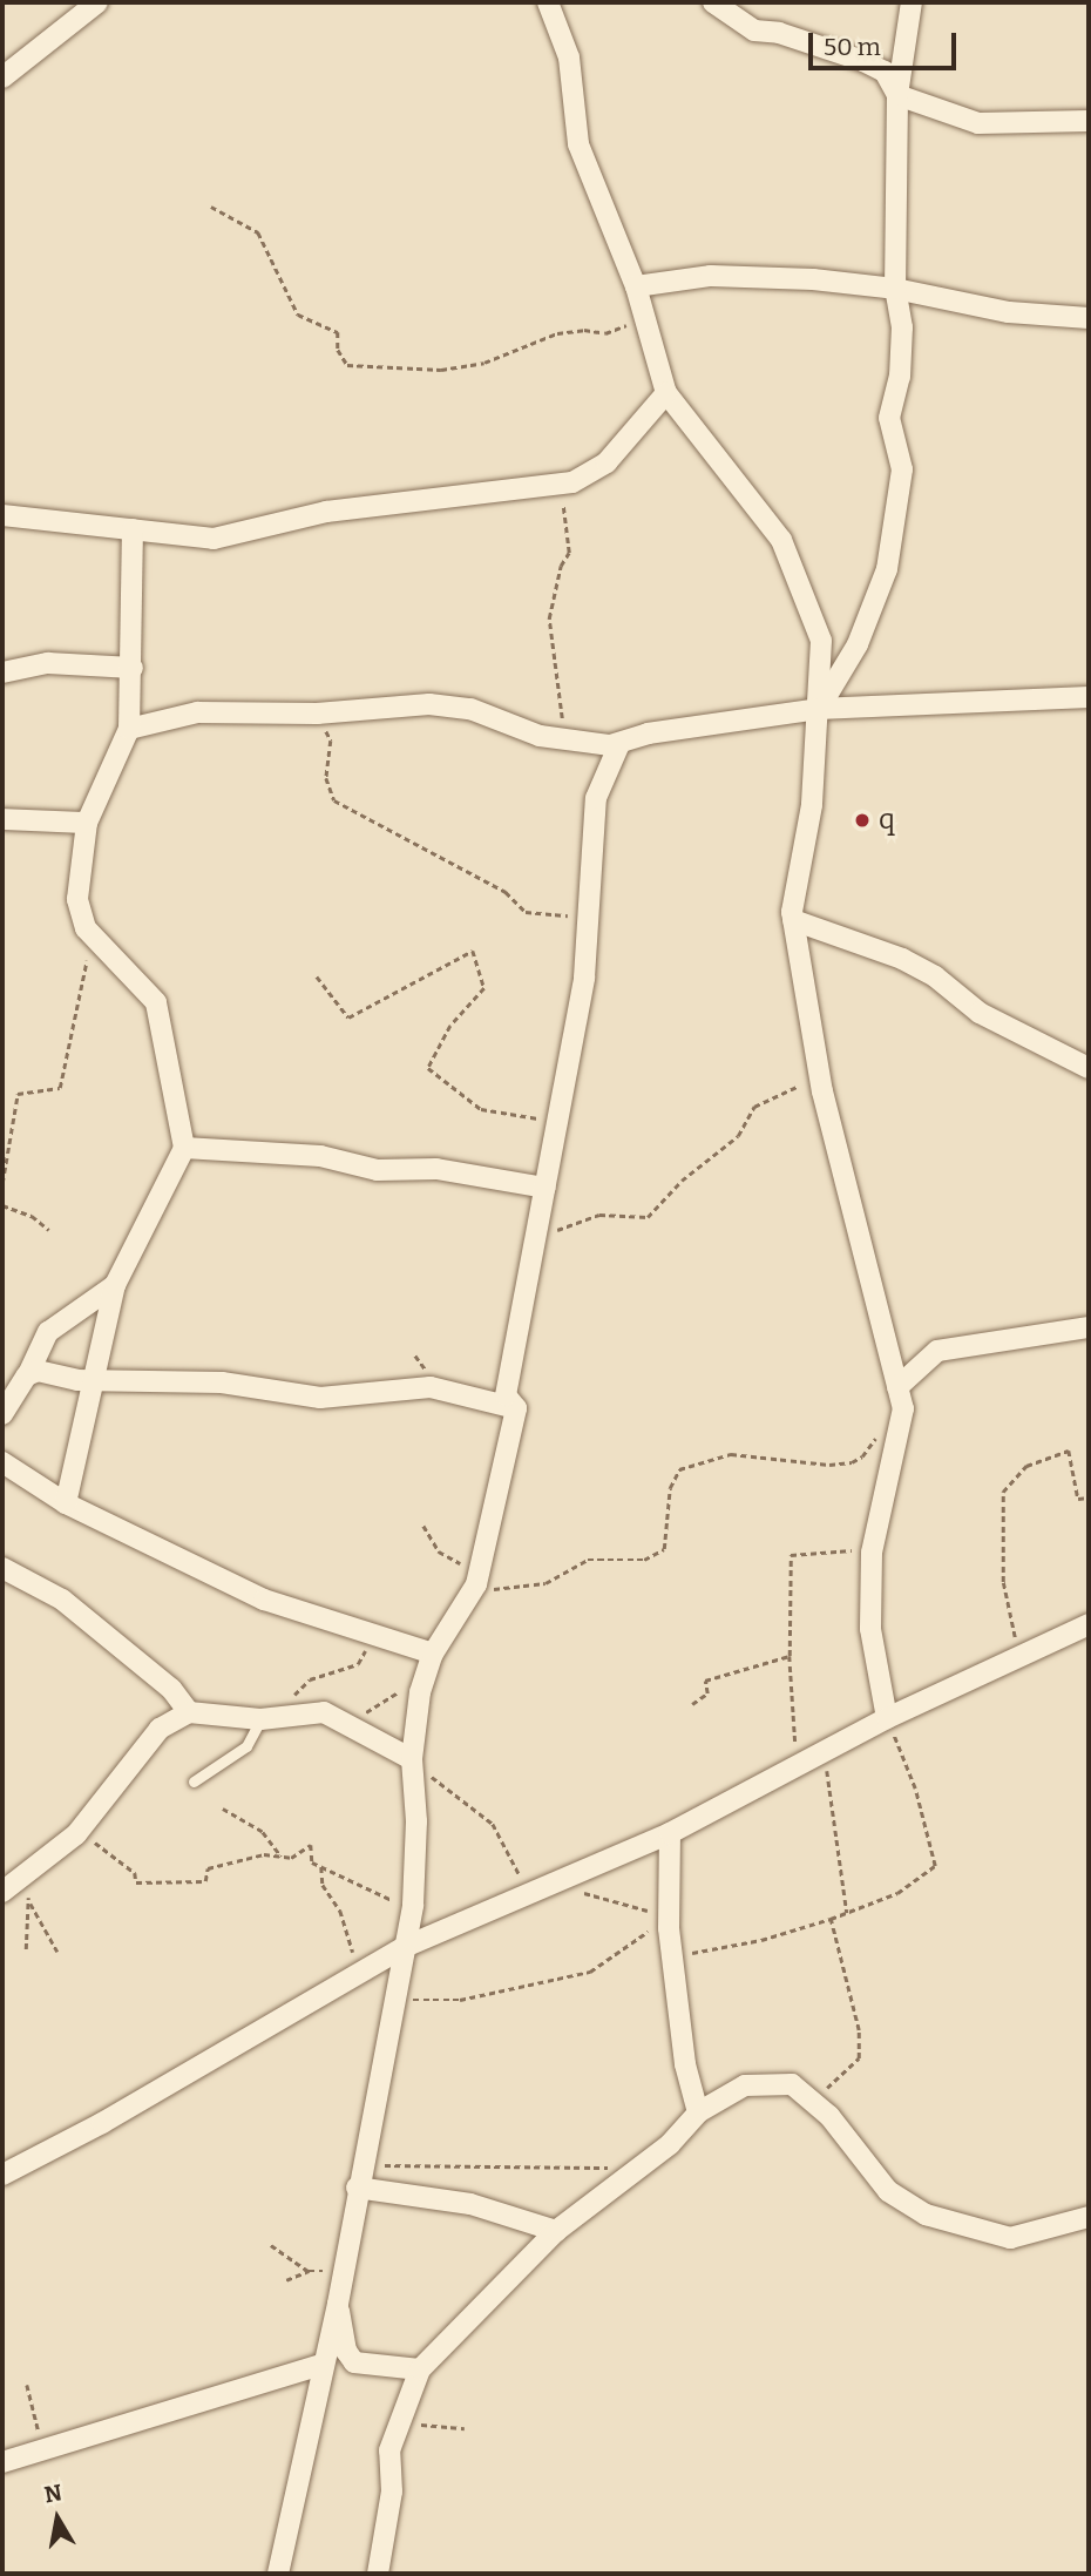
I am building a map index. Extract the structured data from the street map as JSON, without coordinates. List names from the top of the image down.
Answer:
{
  "places": ["q"],
  "scale_bar": "50 m",
  "north": "top"
}
